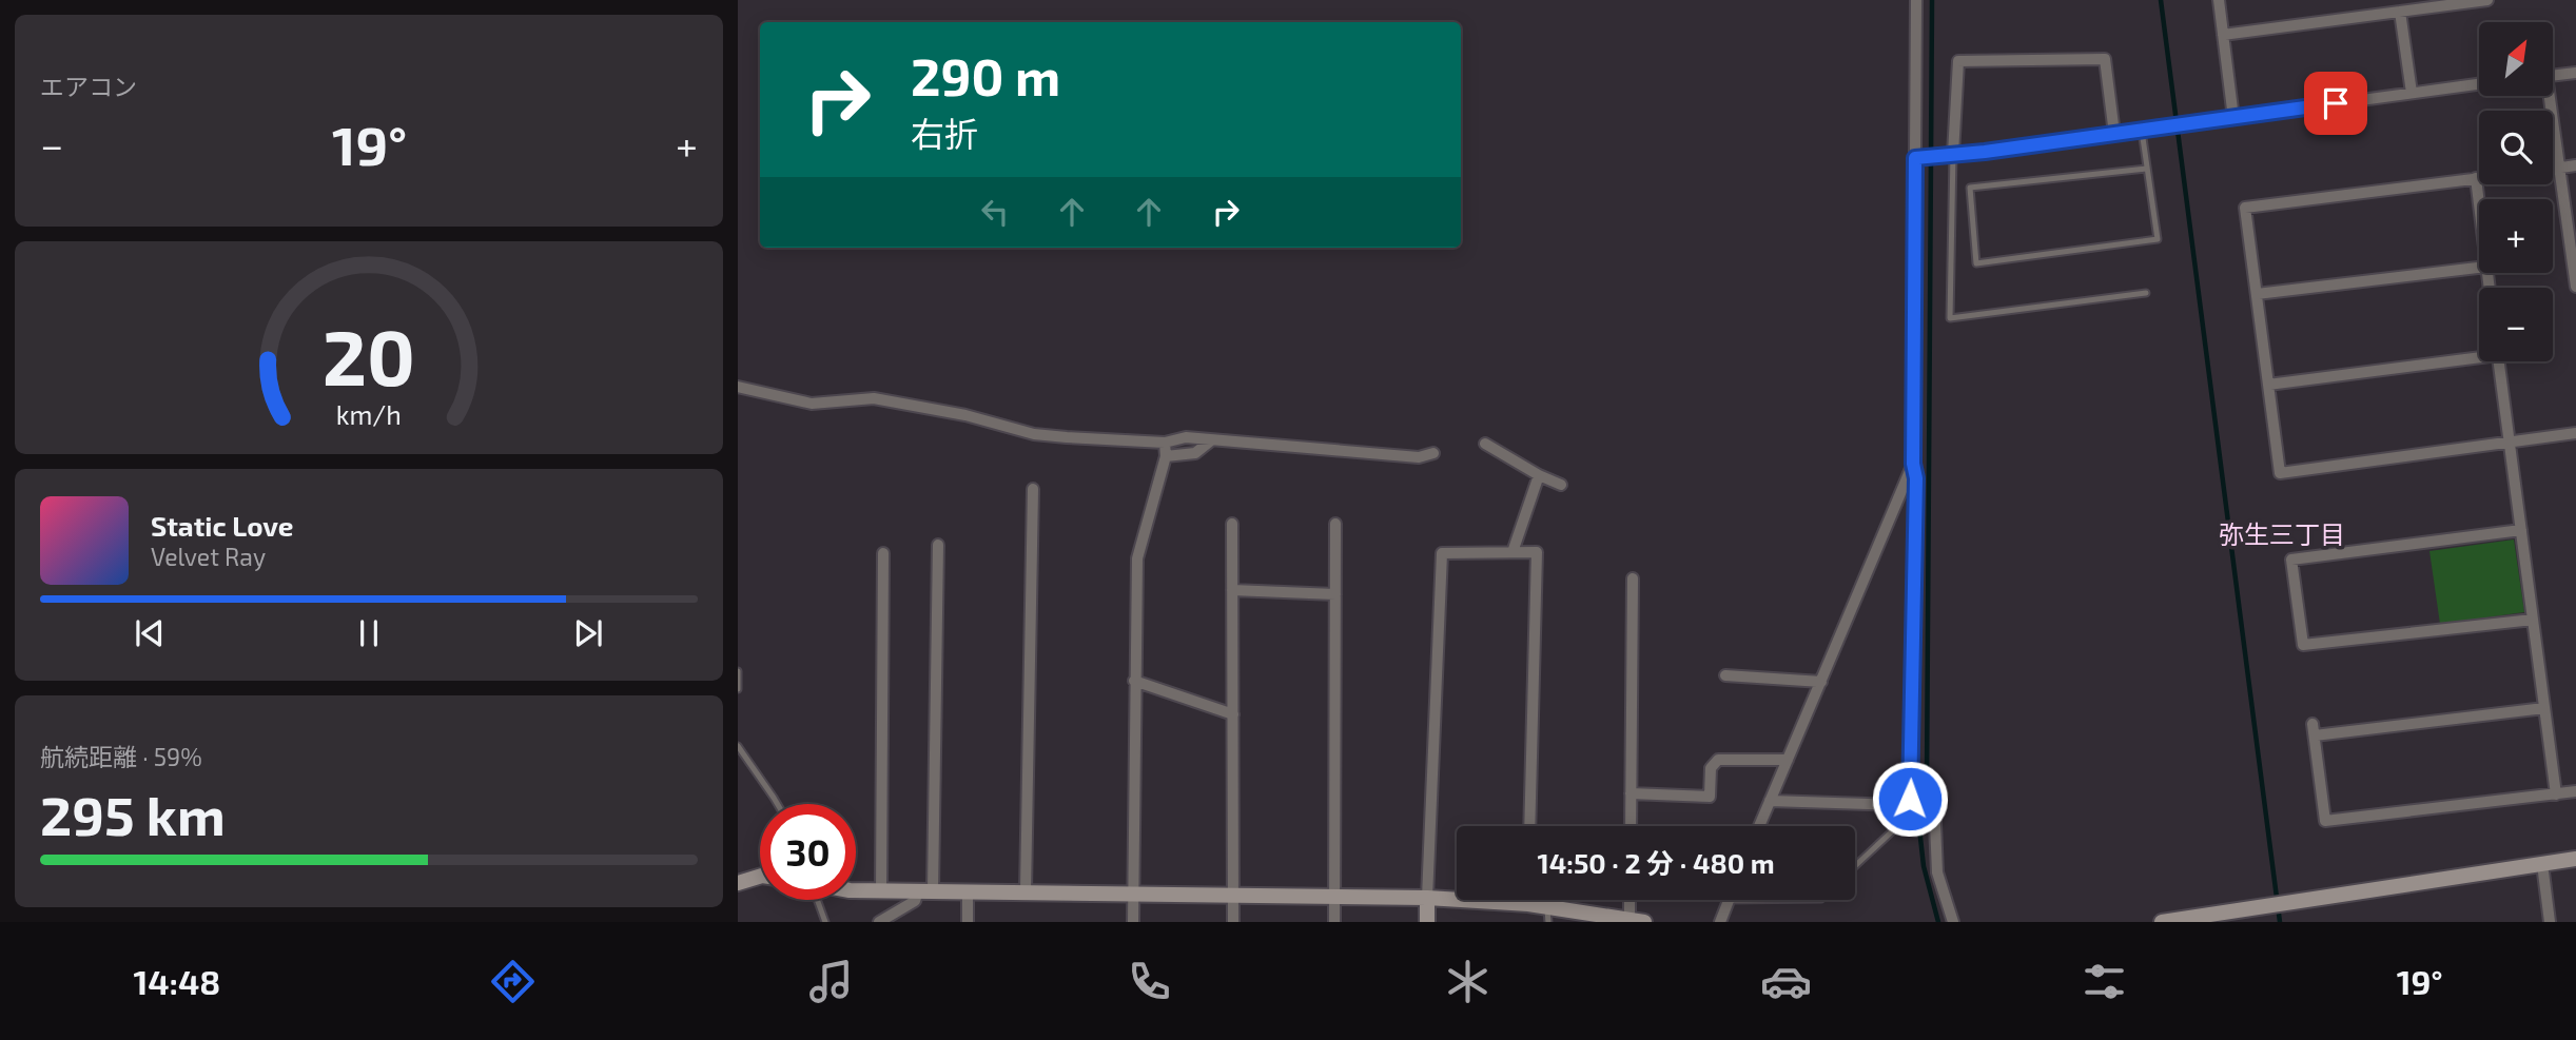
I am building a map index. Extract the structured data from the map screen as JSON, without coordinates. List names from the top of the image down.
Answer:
{
  "districts": ["弥生三丁目"],
  "north": "top right",
  "page": {
    "tile": [
      "エアコン",
      ["航続距離 · 59%", "295 km"]
    ],
    "map_buttons": ["+", "−"],
    "turn": ["290 m", "右折"],
    "heat": ["−", "19°", "+"],
    "song": ["Static Love", "Velvet Ray"],
    "limit": "30",
    "trip": "14:50 · 2 分 · 480 m",
    "tabs": ["14:48", "19°"],
    "gauge": ["20", "km/h"]
  }
}
